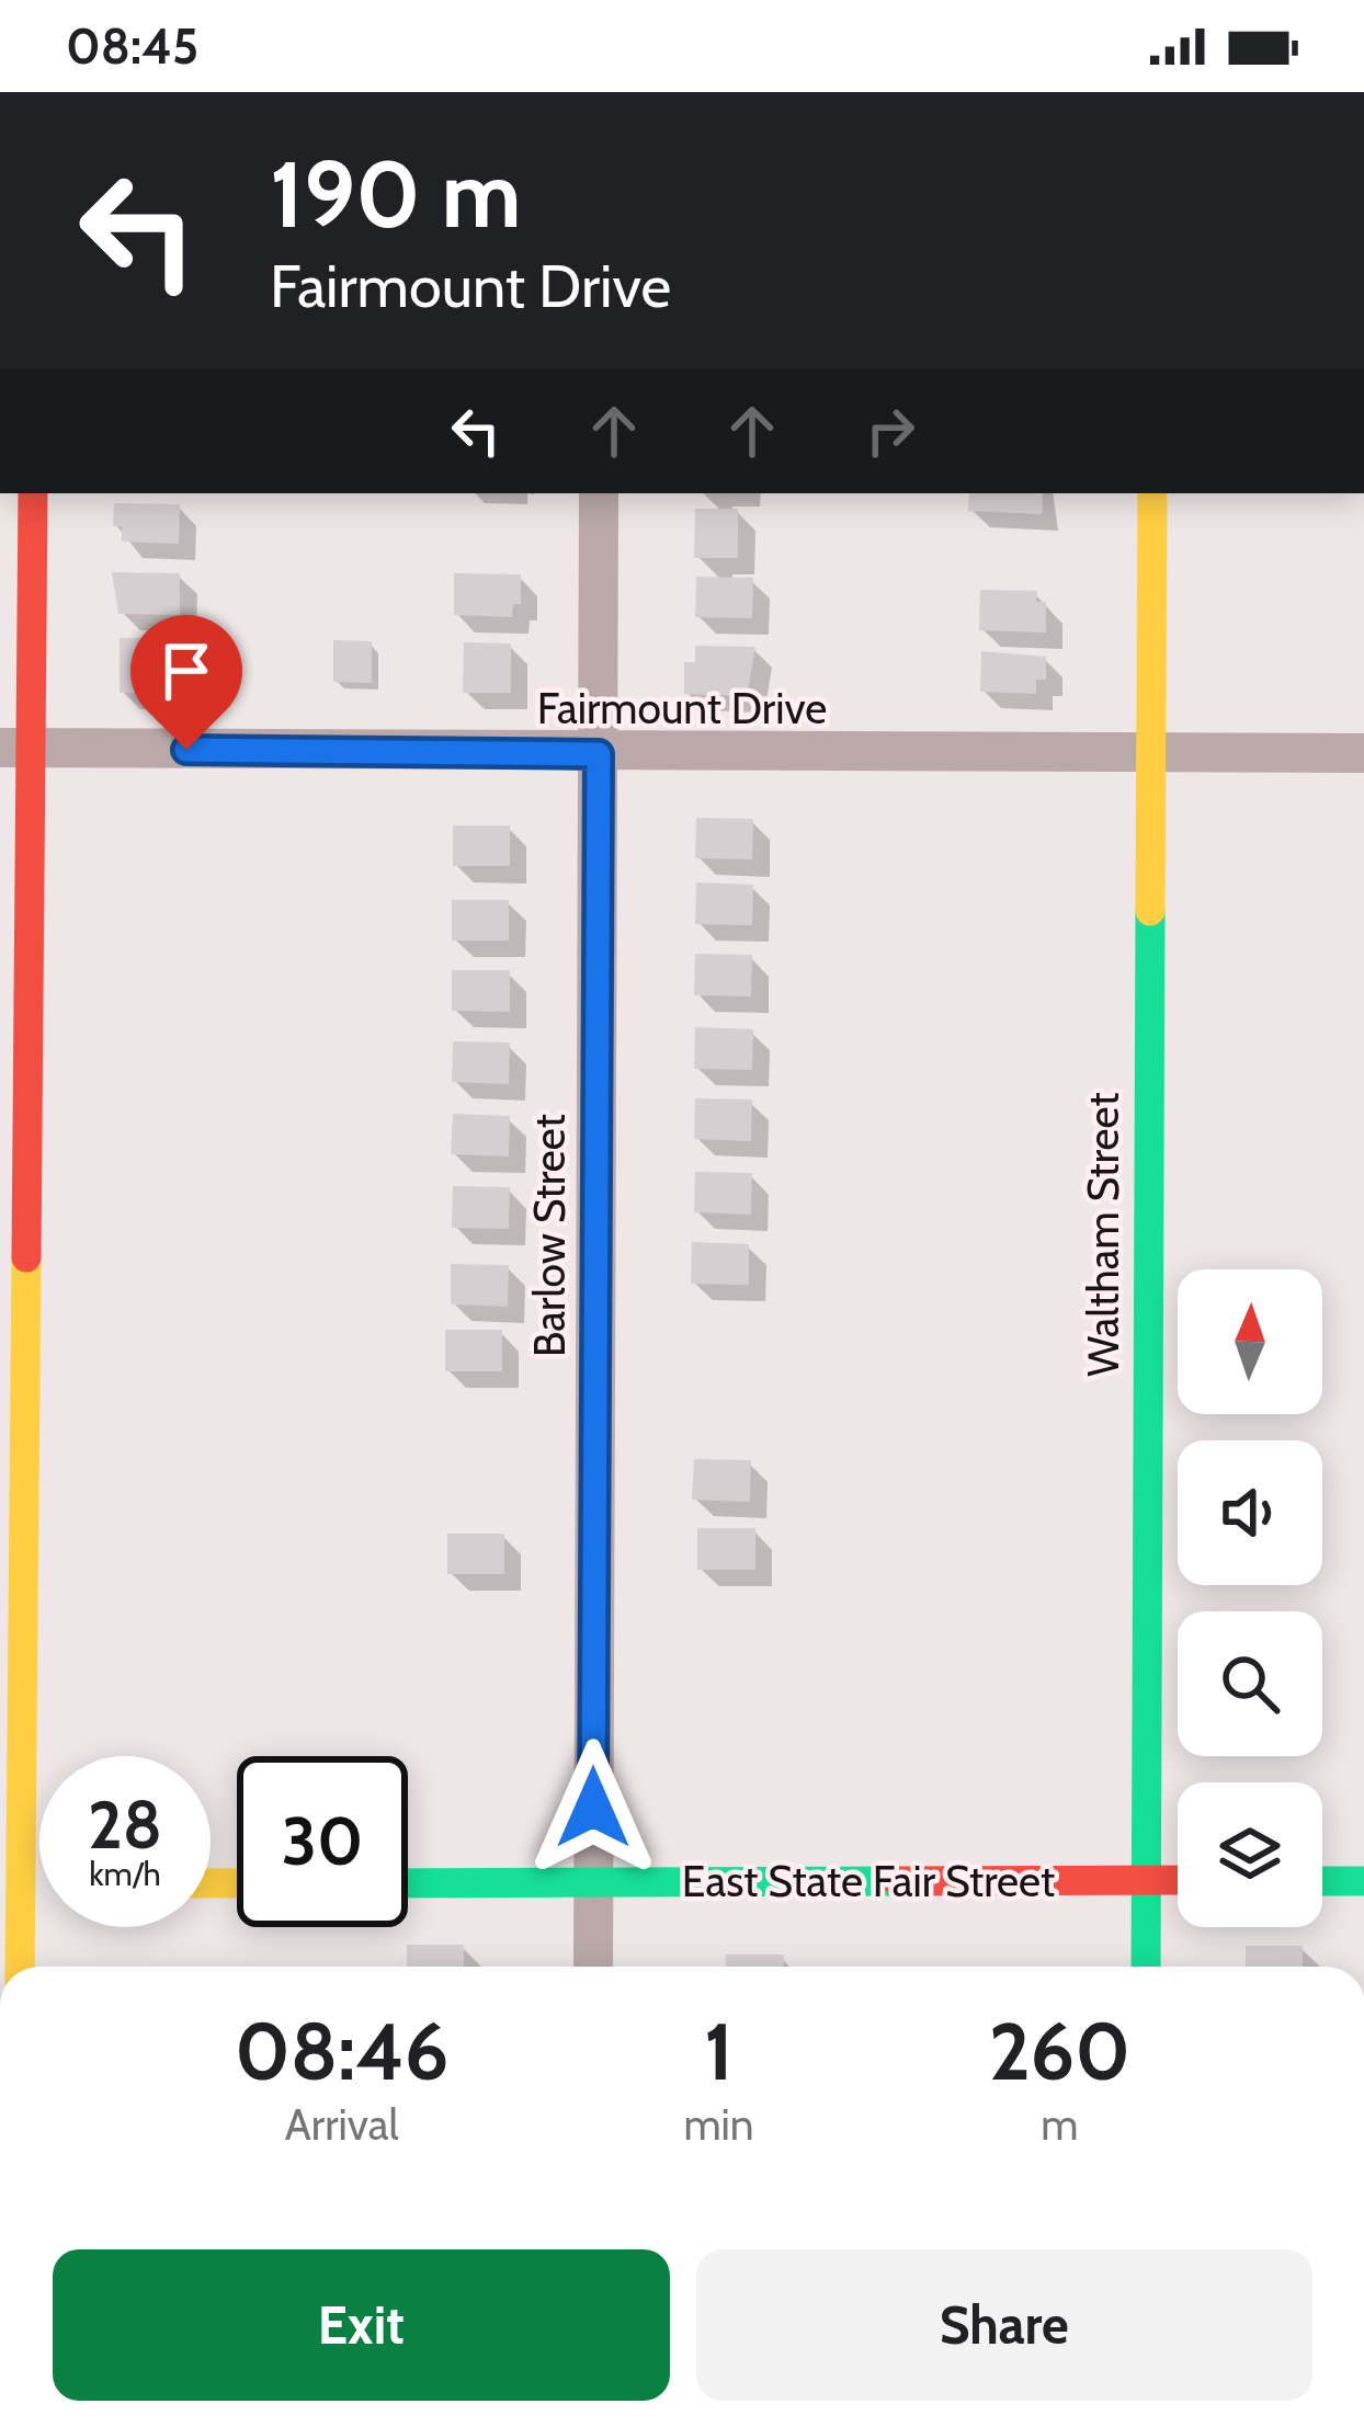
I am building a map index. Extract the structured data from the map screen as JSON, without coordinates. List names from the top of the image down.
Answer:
{
  "streets": {
    "street": [
      "Fairmount Drive",
      "Waltham Street",
      "Barlow Street",
      "East State Fair Street"
    ]
  },
  "crossings": [
    ["Fairmount Drive", "Waltham Street"],
    ["Fairmount Drive", "Barlow Street"],
    ["Waltham Street", "East State Fair Street"],
    ["Barlow Street", "East State Fair Street"]
  ],
  "north": "top",
  "page": {
    "status": "08:45",
    "turn": ["190 m", "Fairmount Drive"],
    "speed": "28 km/h",
    "limit": "30",
    "eta": [
      "08:46",
      "Arrival",
      "1",
      "min",
      "260",
      "m"
    ],
    "buttons": ["Exit", "Share"]
  }
}
